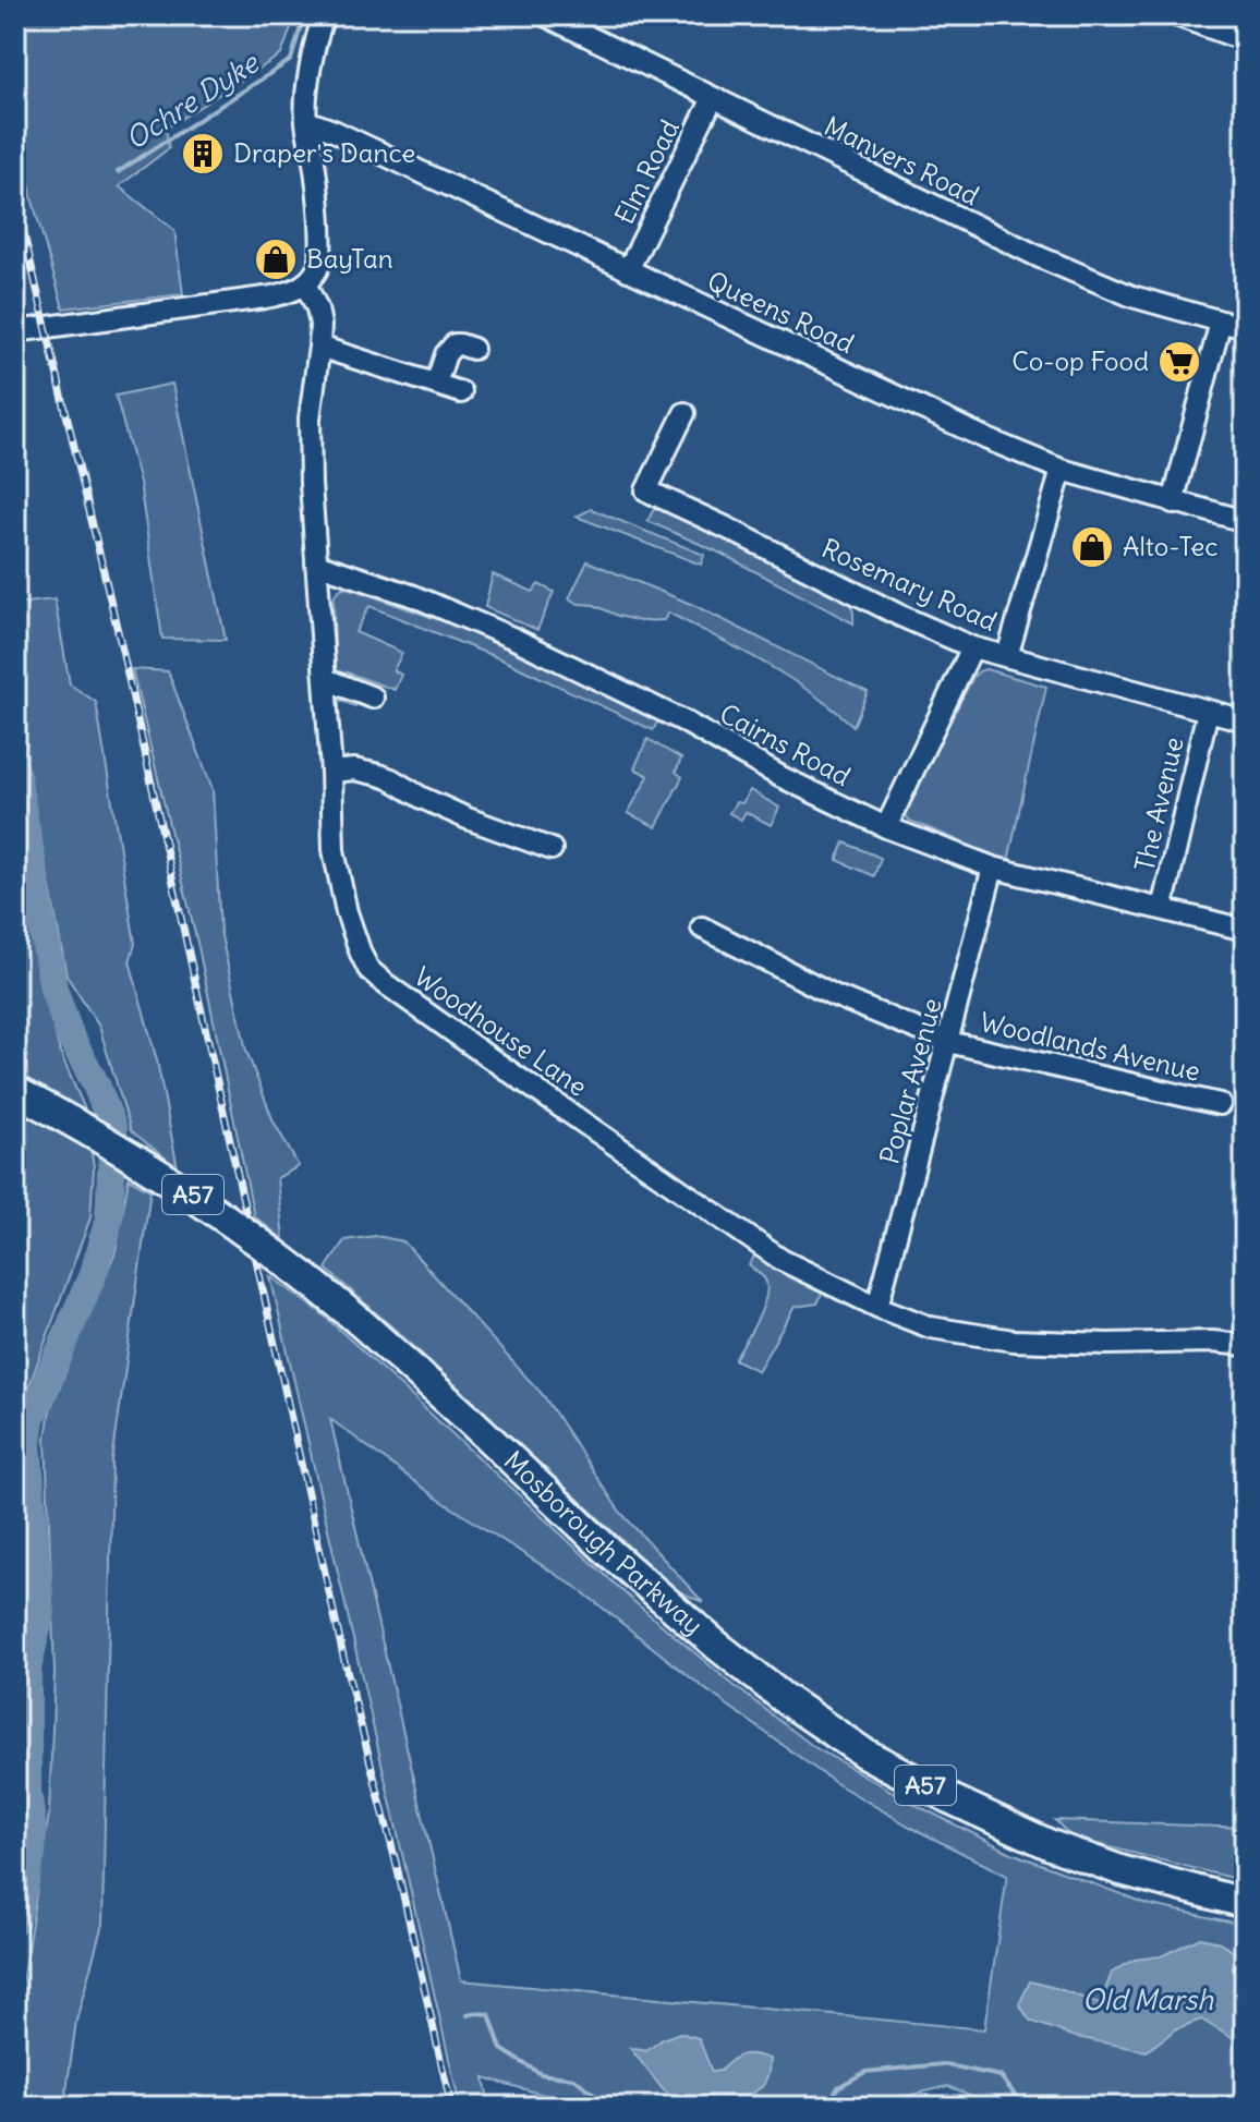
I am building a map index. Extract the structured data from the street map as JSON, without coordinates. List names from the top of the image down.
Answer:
{
  "streets": {
    "highway": ["A57", "Mosborough Parkway"],
    "street": [
      "Manvers Road",
      "Elm Road",
      "Queens Road",
      "Rosemary Road",
      "Cairns Road",
      "The Avenue",
      "Woodhouse Lane",
      "Woodlands Avenue",
      "Poplar Avenue"
    ]
  },
  "crossings": [
    ["Manvers Road", "Elm Road"],
    ["Elm Road", "Queens Road"],
    ["Rosemary Road", "The Avenue"],
    ["Cairns Road", "The Avenue"],
    ["Cairns Road", "Woodhouse Lane"],
    ["Cairns Road", "Poplar Avenue"],
    ["Woodhouse Lane", "Poplar Avenue"],
    ["Woodlands Avenue", "Poplar Avenue"]
  ],
  "water": ["Ochre Dyke", "Old Marsh"],
  "places": {
    "building": ["Draper's Dance"],
    "shop": ["BayTan", "Alto-Tec"],
    "supermarket": ["Co-op Food"]
  }
}
